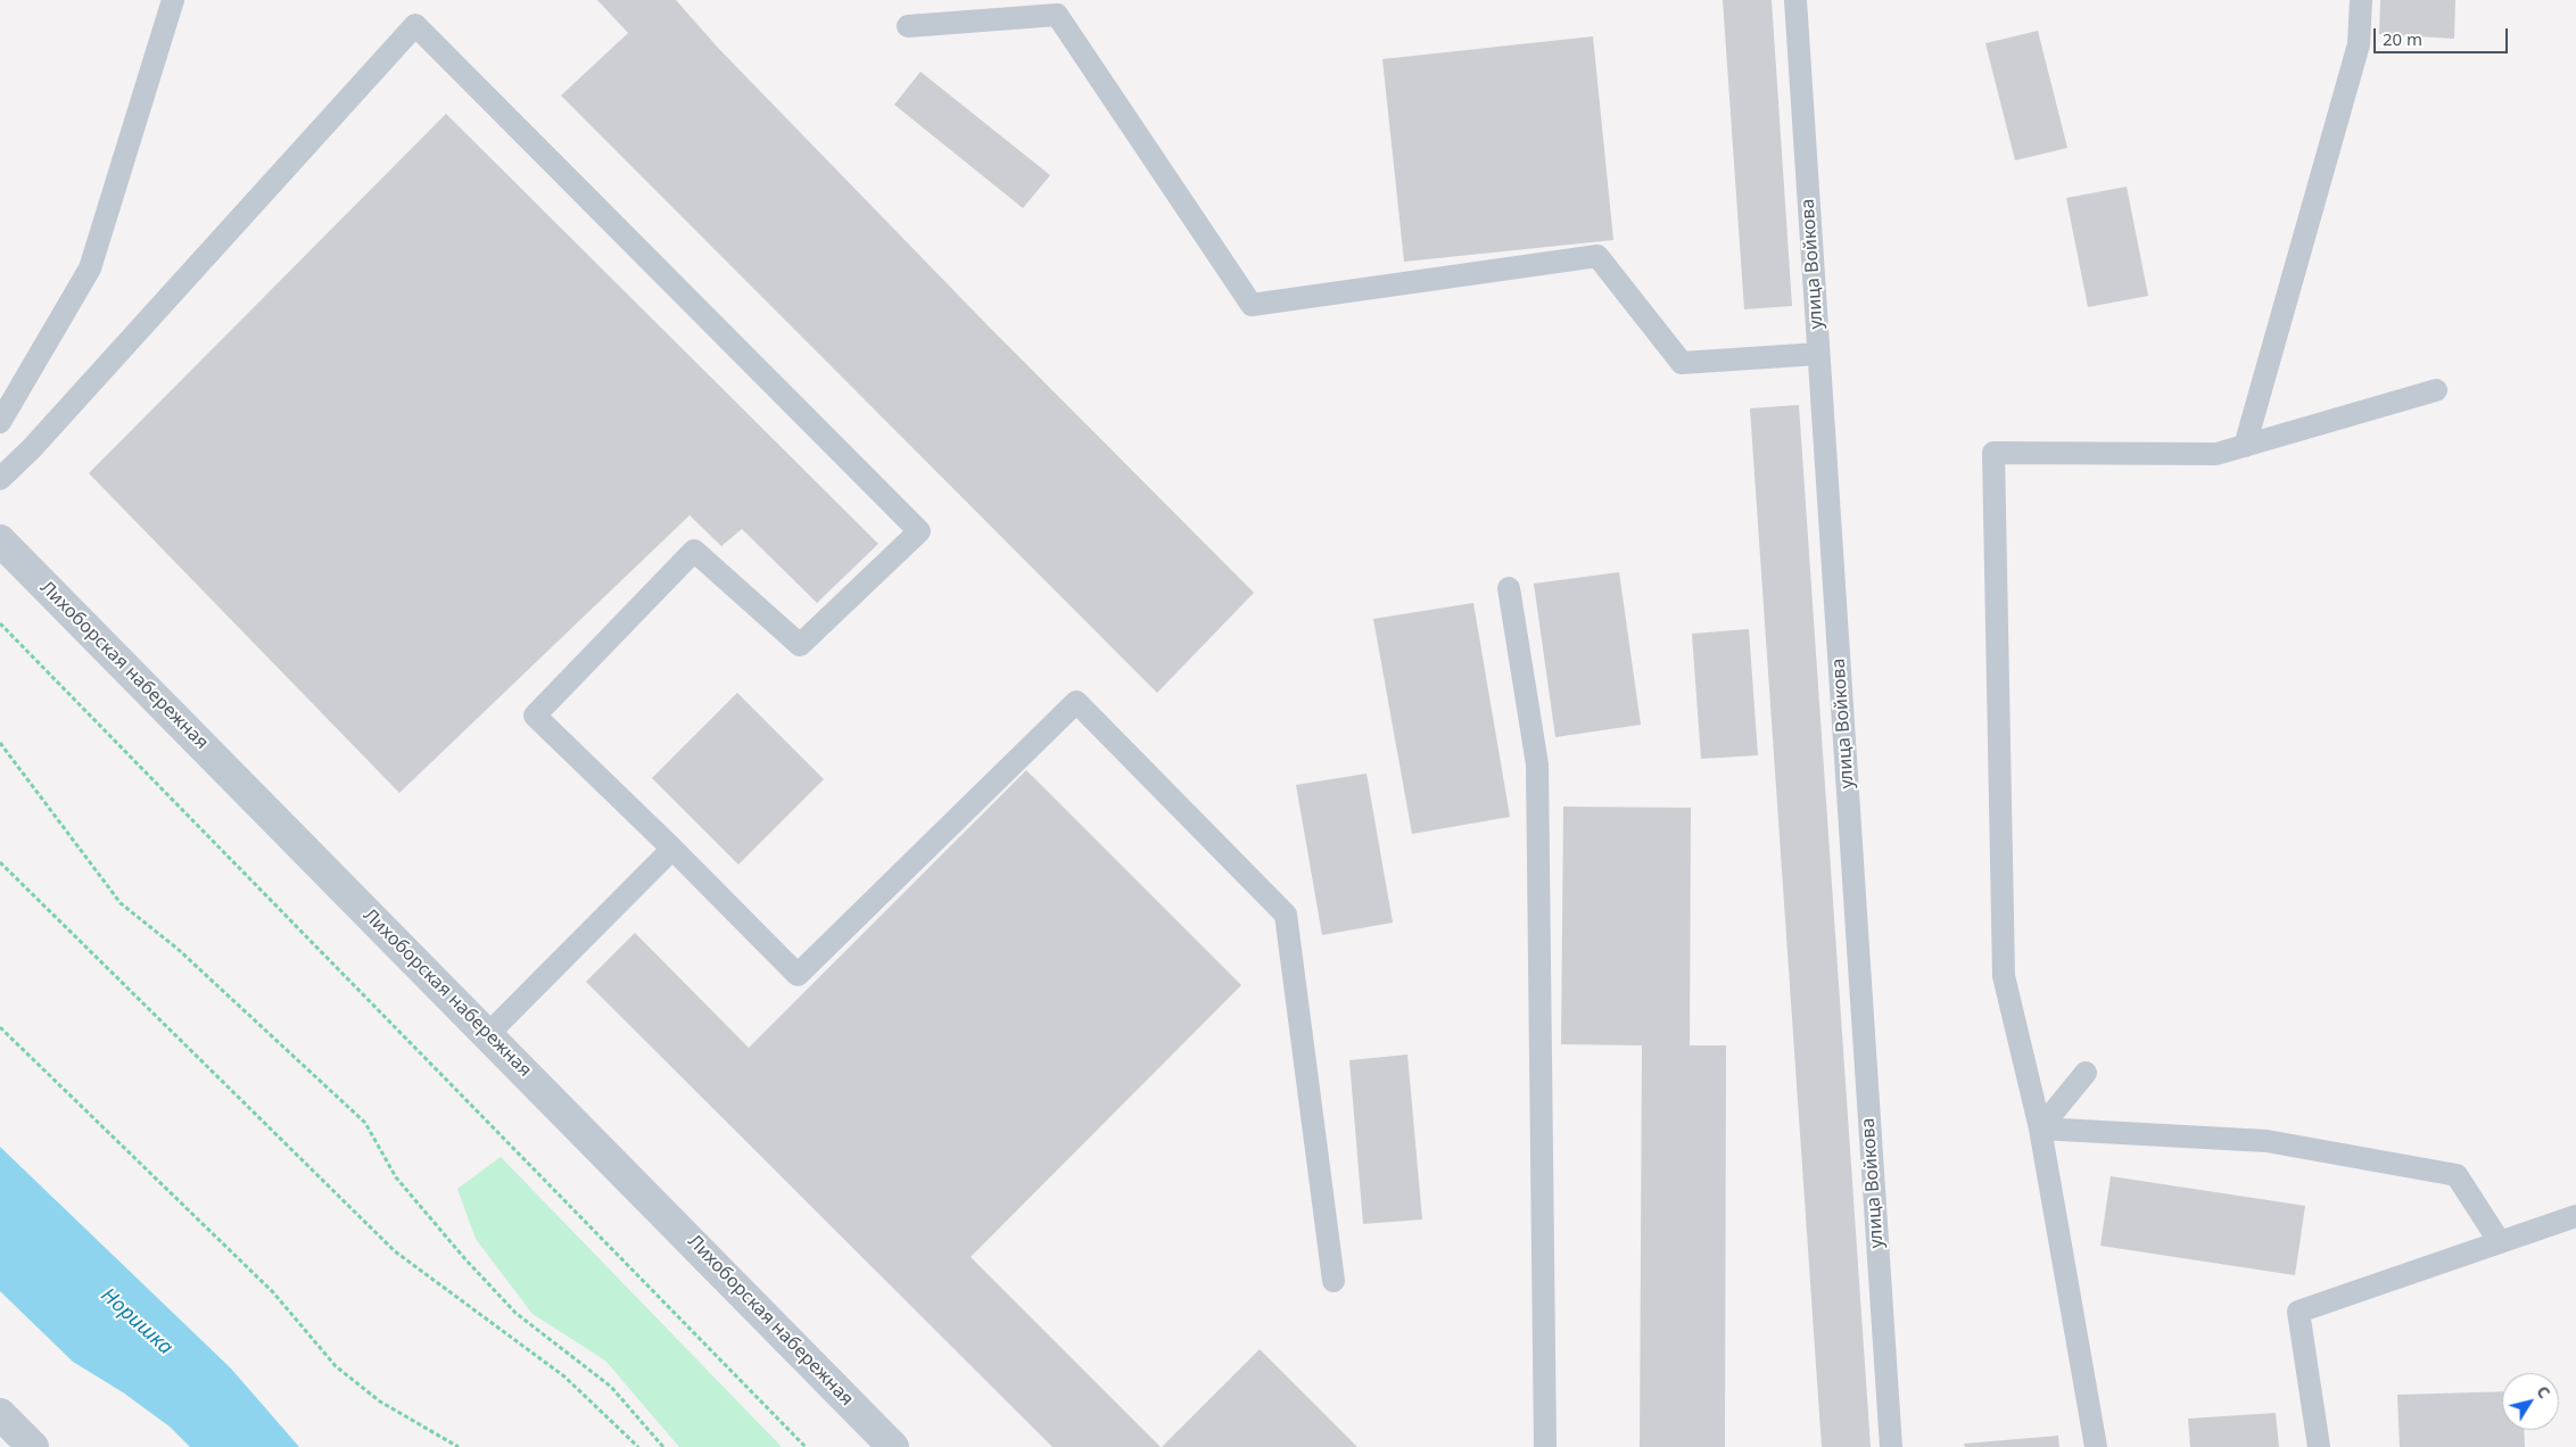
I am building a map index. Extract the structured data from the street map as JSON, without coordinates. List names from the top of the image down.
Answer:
{
  "streets": {
    "street": ["Лихоборская набережная"],
    "lane": ["улица Войкова"]
  },
  "water": ["Норишка"],
  "scale_bar": "20 m",
  "north": "top right"
}
